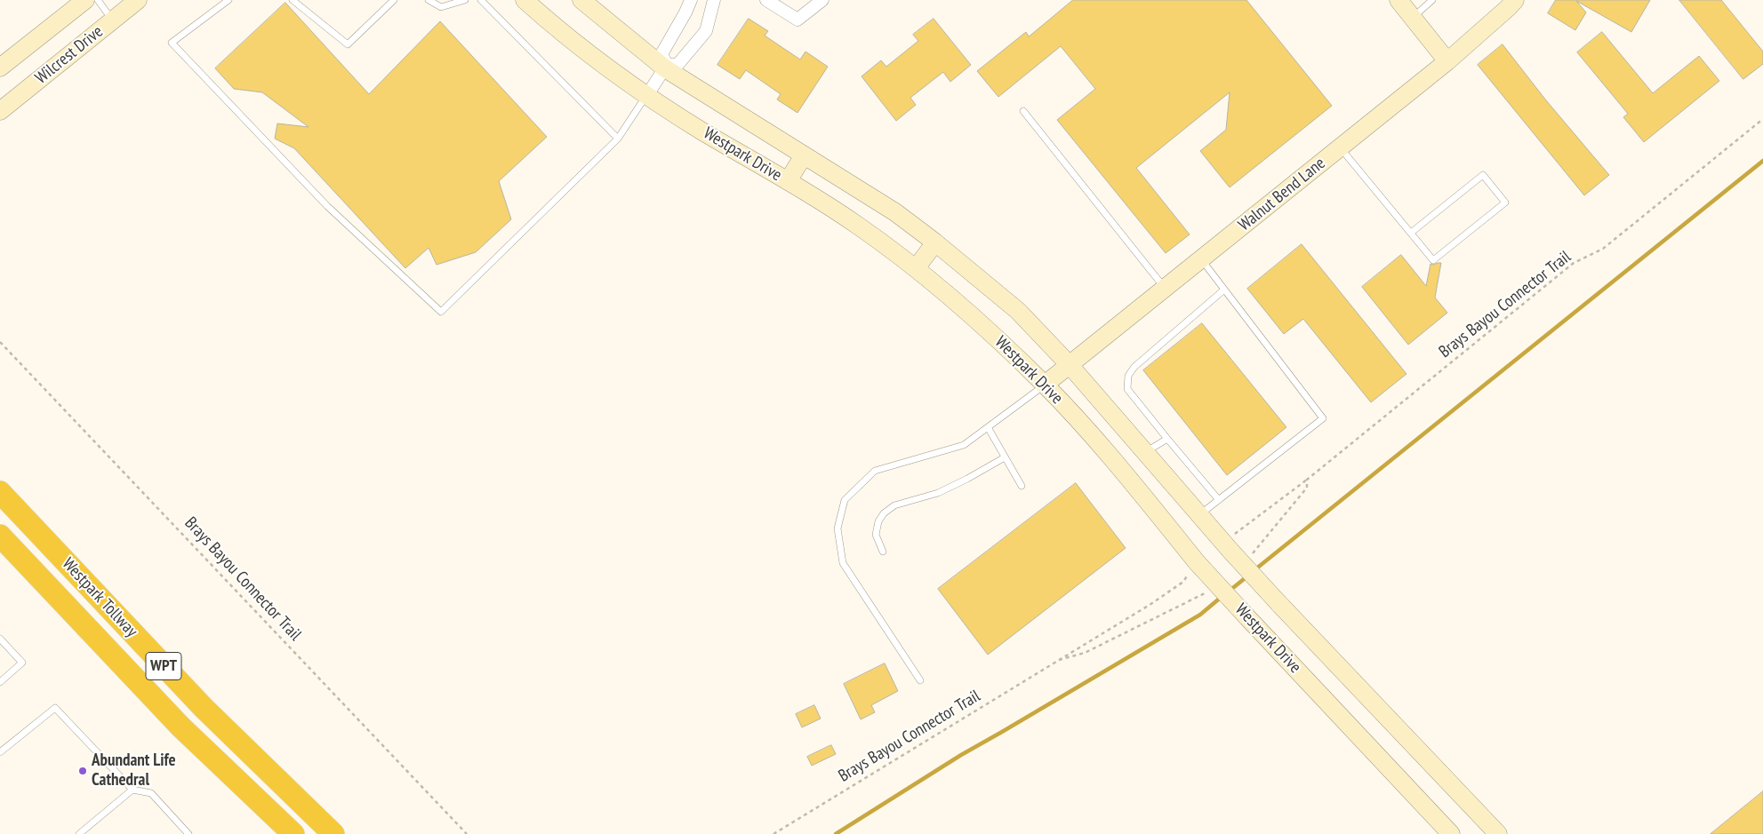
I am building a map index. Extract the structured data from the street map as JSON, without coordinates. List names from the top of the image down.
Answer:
{
  "streets": {
    "highway": ["Westpark Tollway", "WPT"],
    "main road": ["Wilcrest Drive", "Westpark Drive", "Walnut Bend Lane"],
    "path": ["Brays Bayou Connector Trail"]
  },
  "crossings": [
    ["Westpark Drive", "Walnut Bend Lane"],
    ["Westpark Drive", "Brays Bayou Connector Trail"]
  ],
  "places": ["Abundant Life Cathedral"]
}
